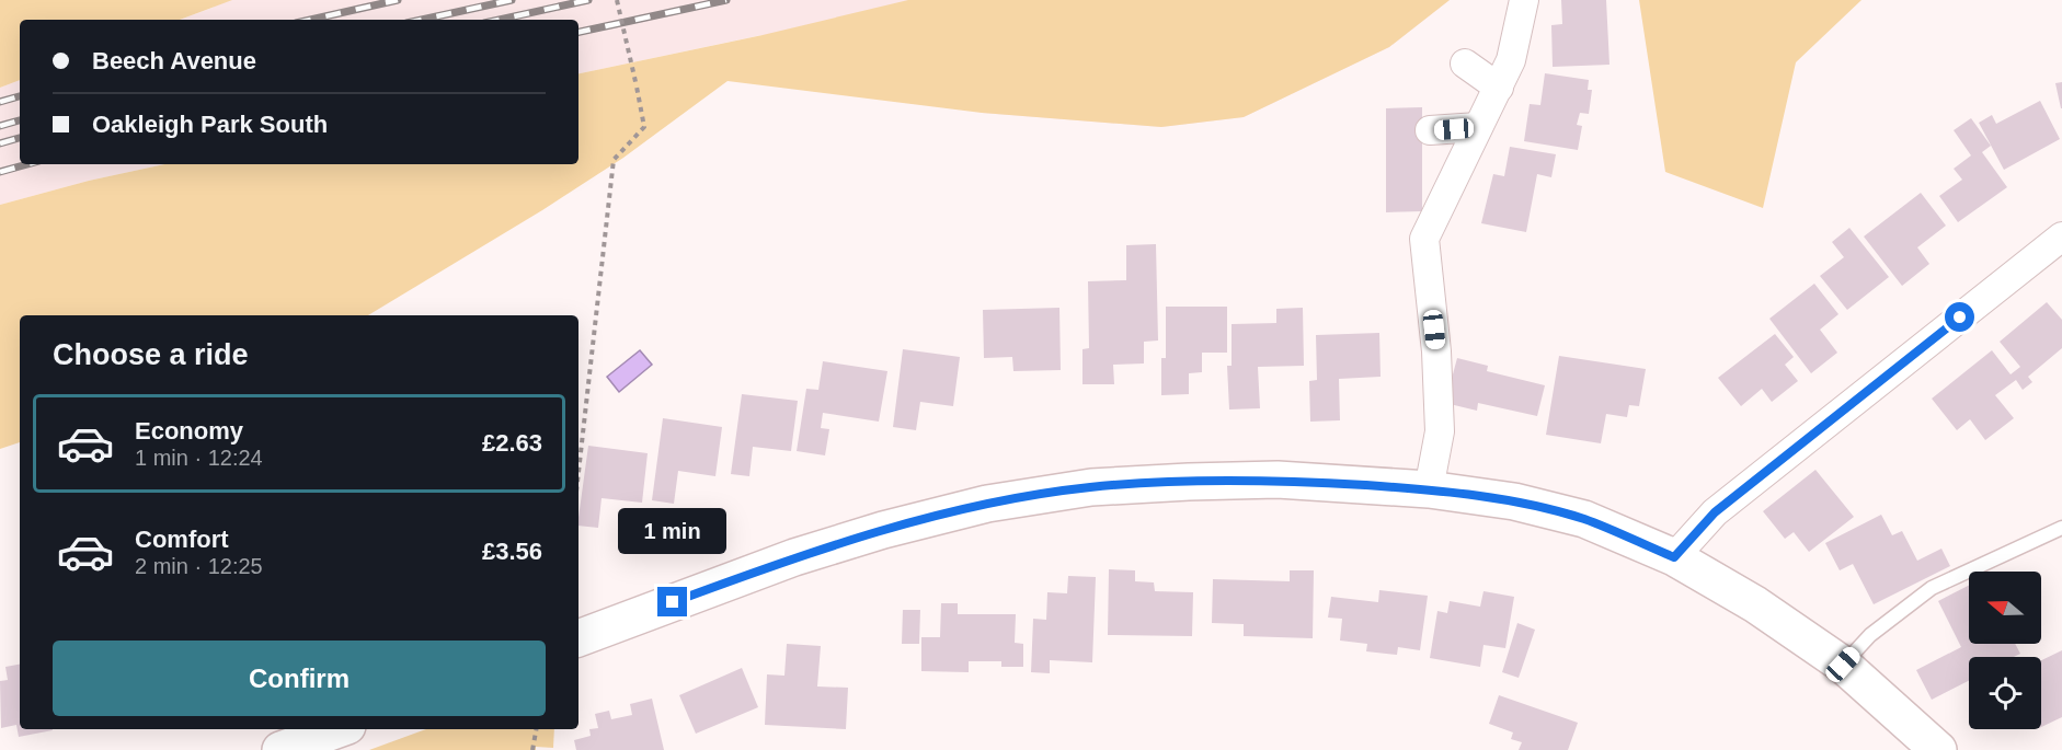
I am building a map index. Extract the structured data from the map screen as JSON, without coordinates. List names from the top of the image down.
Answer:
{
  "north": "left",
  "page": {
    "banner": ["Beech Avenue", "Oakleigh Park South"],
    "heading": "Choose a ride",
    "list": [
      {
        "name": "Economy",
        "note": "1 min · 12:24",
        "value": "£2.63"
      },
      {
        "name": "Comfort",
        "note": "2 min · 12:25",
        "value": "£3.56"
      }
    ],
    "bubble": "1 min",
    "buttons": "Confirm"
  }
}
